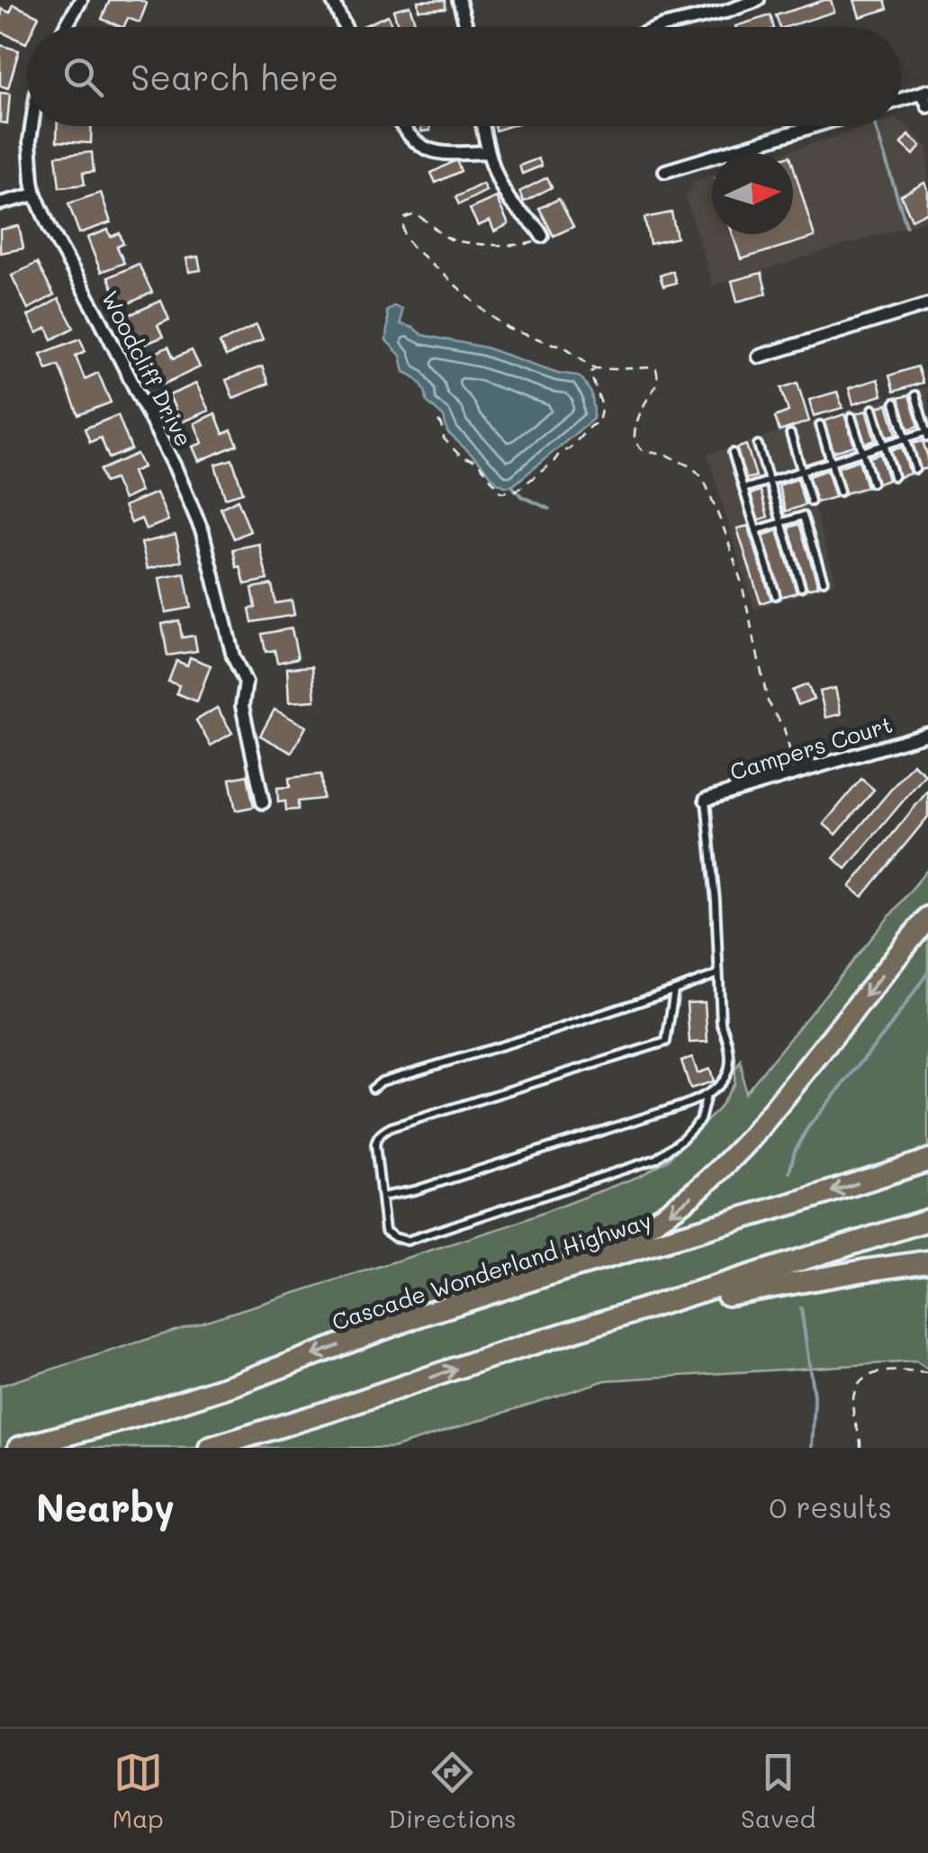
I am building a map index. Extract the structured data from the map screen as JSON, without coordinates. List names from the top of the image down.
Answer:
{
  "streets": {
    "highway": ["Cascade Wonderland Highway"],
    "street": ["Woodcliff Drive", "Campers Court"]
  },
  "north": "right",
  "page": {
    "search": "Search here",
    "heading": ["Nearby", "0 results"],
    "nav": ["Map", "Directions", "Saved"]
  }
}
